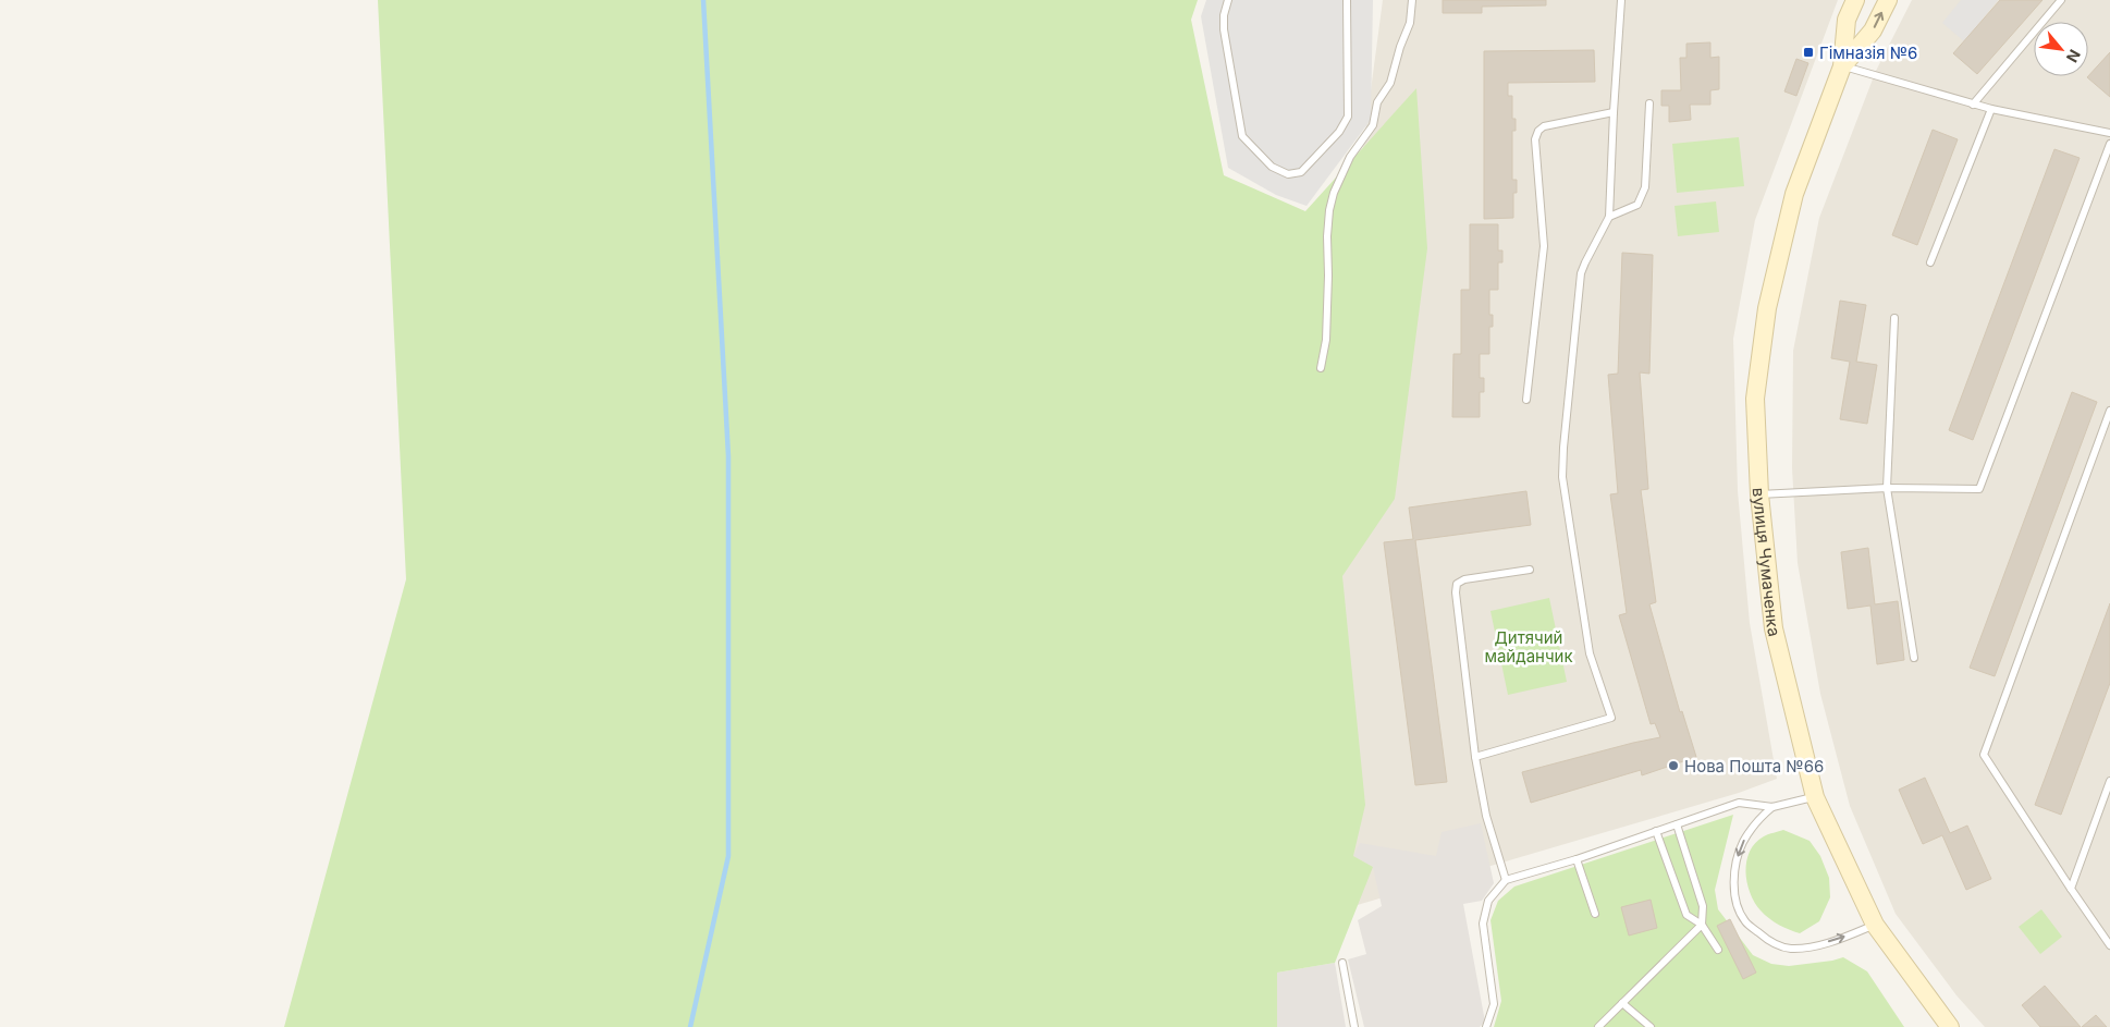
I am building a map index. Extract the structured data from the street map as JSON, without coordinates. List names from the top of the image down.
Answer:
{
  "streets": {
    "street": ["вулиця Чумаченка"]
  },
  "parks": ["Дитячий майданчик"],
  "places": {
    "transit": ["Гімназія №6"],
    "other": ["Нова Пошта №66"]
  },
  "north": "bottom right"
}
